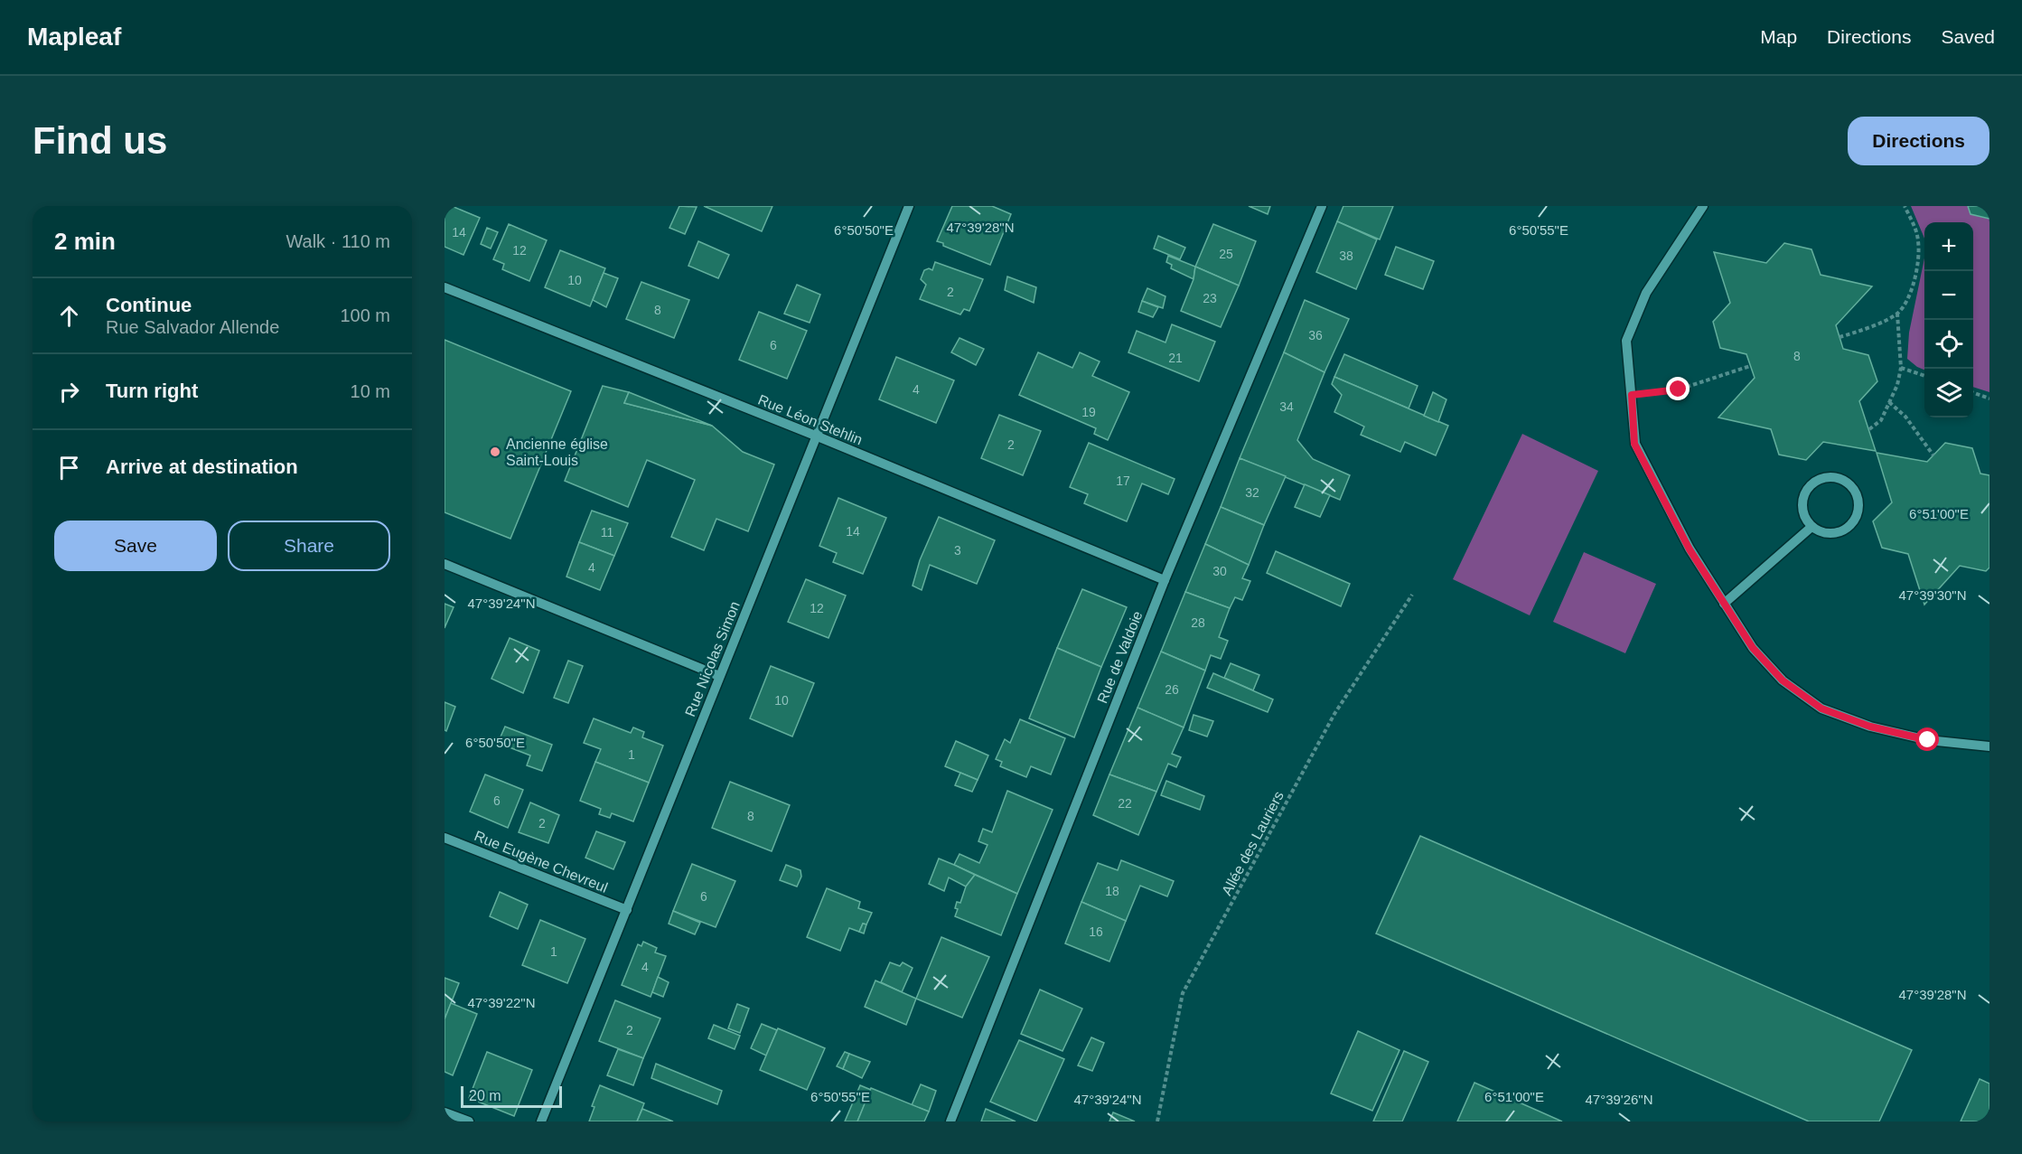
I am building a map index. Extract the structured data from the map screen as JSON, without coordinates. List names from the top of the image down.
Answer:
{
  "streets": {
    "street": [
      "Rue Léon Stehlin",
      "Rue de Valdoie",
      "Rue Nicolas Simon",
      "Rue Eugène Chevreul"
    ],
    "path": ["Allée des Lauriers"]
  },
  "crossings": [
    ["Rue Léon Stehlin", "Rue de Valdoie"],
    ["Rue Léon Stehlin", "Rue Nicolas Simon"],
    ["Rue Nicolas Simon", "Rue Eugène Chevreul"]
  ],
  "places": ["Ancienne église Saint-Louis"],
  "house_numbers": [
    "14",
    "12",
    "25",
    "38",
    "10",
    "2",
    "23",
    "8",
    "36",
    "6",
    "8",
    "21",
    "4",
    "34",
    "19",
    "2",
    "17",
    "32",
    "14",
    "11",
    "3",
    "4",
    "30",
    "12",
    "28",
    "26",
    "10",
    "1",
    "6",
    "22",
    "8",
    "2",
    "18",
    "6",
    "16",
    "1",
    "4",
    "2"
  ],
  "scale_bar": "20 m",
  "page": {
    "header": "Mapleaf",
    "nav": ["Map", "Directions", "Saved"],
    "buttons": [
      "Directions",
      ["Save", "Share"]
    ],
    "title": "Find us",
    "heading": ["2 min", "Walk · 110 m"],
    "map_buttons": ["+", "−"],
    "list": [
      ["Continue", "Rue Salvador Allende", "100 m"],
      ["Turn right", "10 m"],
      "Arrive at destination"
    ],
    "scale": "20 m"
  },
  "coordinates": [
    "47°39'28\"N",
    "6°50'50\"E",
    "6°50'55\"E",
    "6°51'00\"E",
    "47°39'30\"N",
    "47°39'24\"N",
    "47°39'22\"N",
    "47°39'26\"N"
  ]
}
